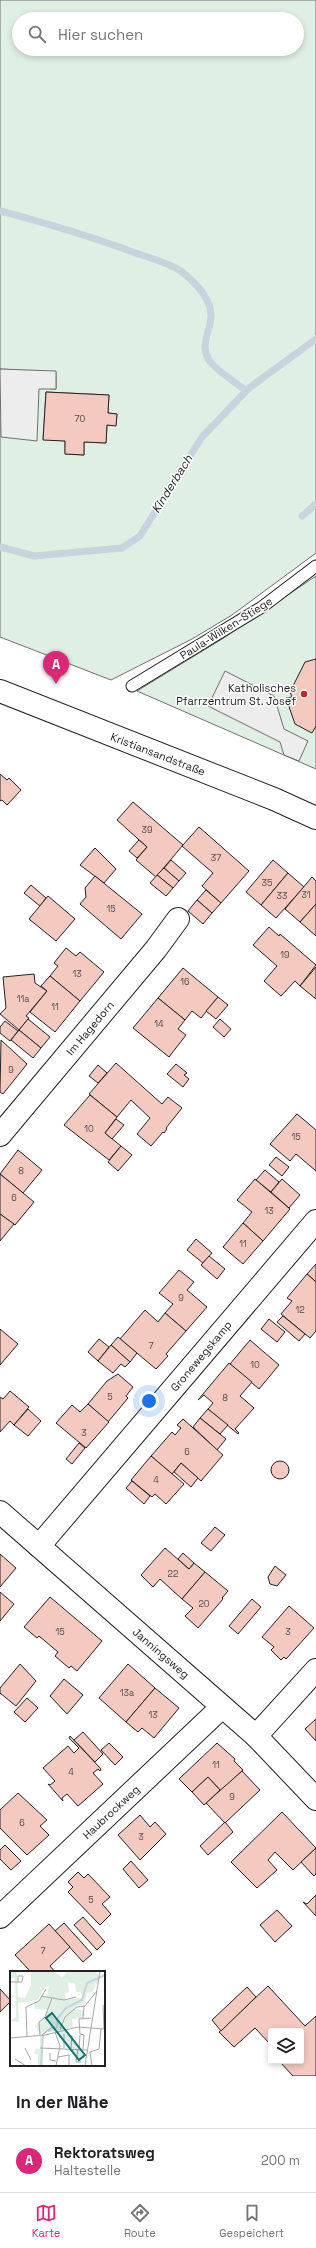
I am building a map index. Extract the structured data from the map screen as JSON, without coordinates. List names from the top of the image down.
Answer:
{
  "streets": {
    "street": [
      "Kristiansandstraße",
      "Im Hagedorn",
      "Gronewegskamp",
      "Janningsweg",
      "Haubrockweg"
    ],
    "lane": ["Paula-Wilken-Stiege"]
  },
  "crossings": [
    ["Gronewegskamp", "Janningsweg"],
    ["Janningsweg", "Haubrockweg"]
  ],
  "water": ["Kinderbach"],
  "places": ["Katholisches Pfarrzentrum St. Josef"],
  "house_numbers": [
    "70",
    "39",
    "37",
    "35",
    "31",
    "33",
    "15",
    "19",
    "13",
    "16",
    "11a",
    "11",
    "14",
    "9",
    "10",
    "15",
    "8",
    "6",
    "13",
    "11",
    "9",
    "12",
    "7",
    "10",
    "5",
    "8",
    "3",
    "6",
    "4",
    "22",
    "20",
    "15",
    "3",
    "13a",
    "13",
    "11",
    "4",
    "9",
    "6",
    "3",
    "5",
    "7"
  ],
  "page": {
    "search": "Hier suchen",
    "pins": "A",
    "heading": "In der Nähe",
    "list": [
      {
        "mark": "A",
        "name": "Rektoratsweg",
        "note": "Haltestelle",
        "value": "200 m"
      }
    ],
    "nav": ["Karte", "Route", "Gespeichert"]
  }
}
